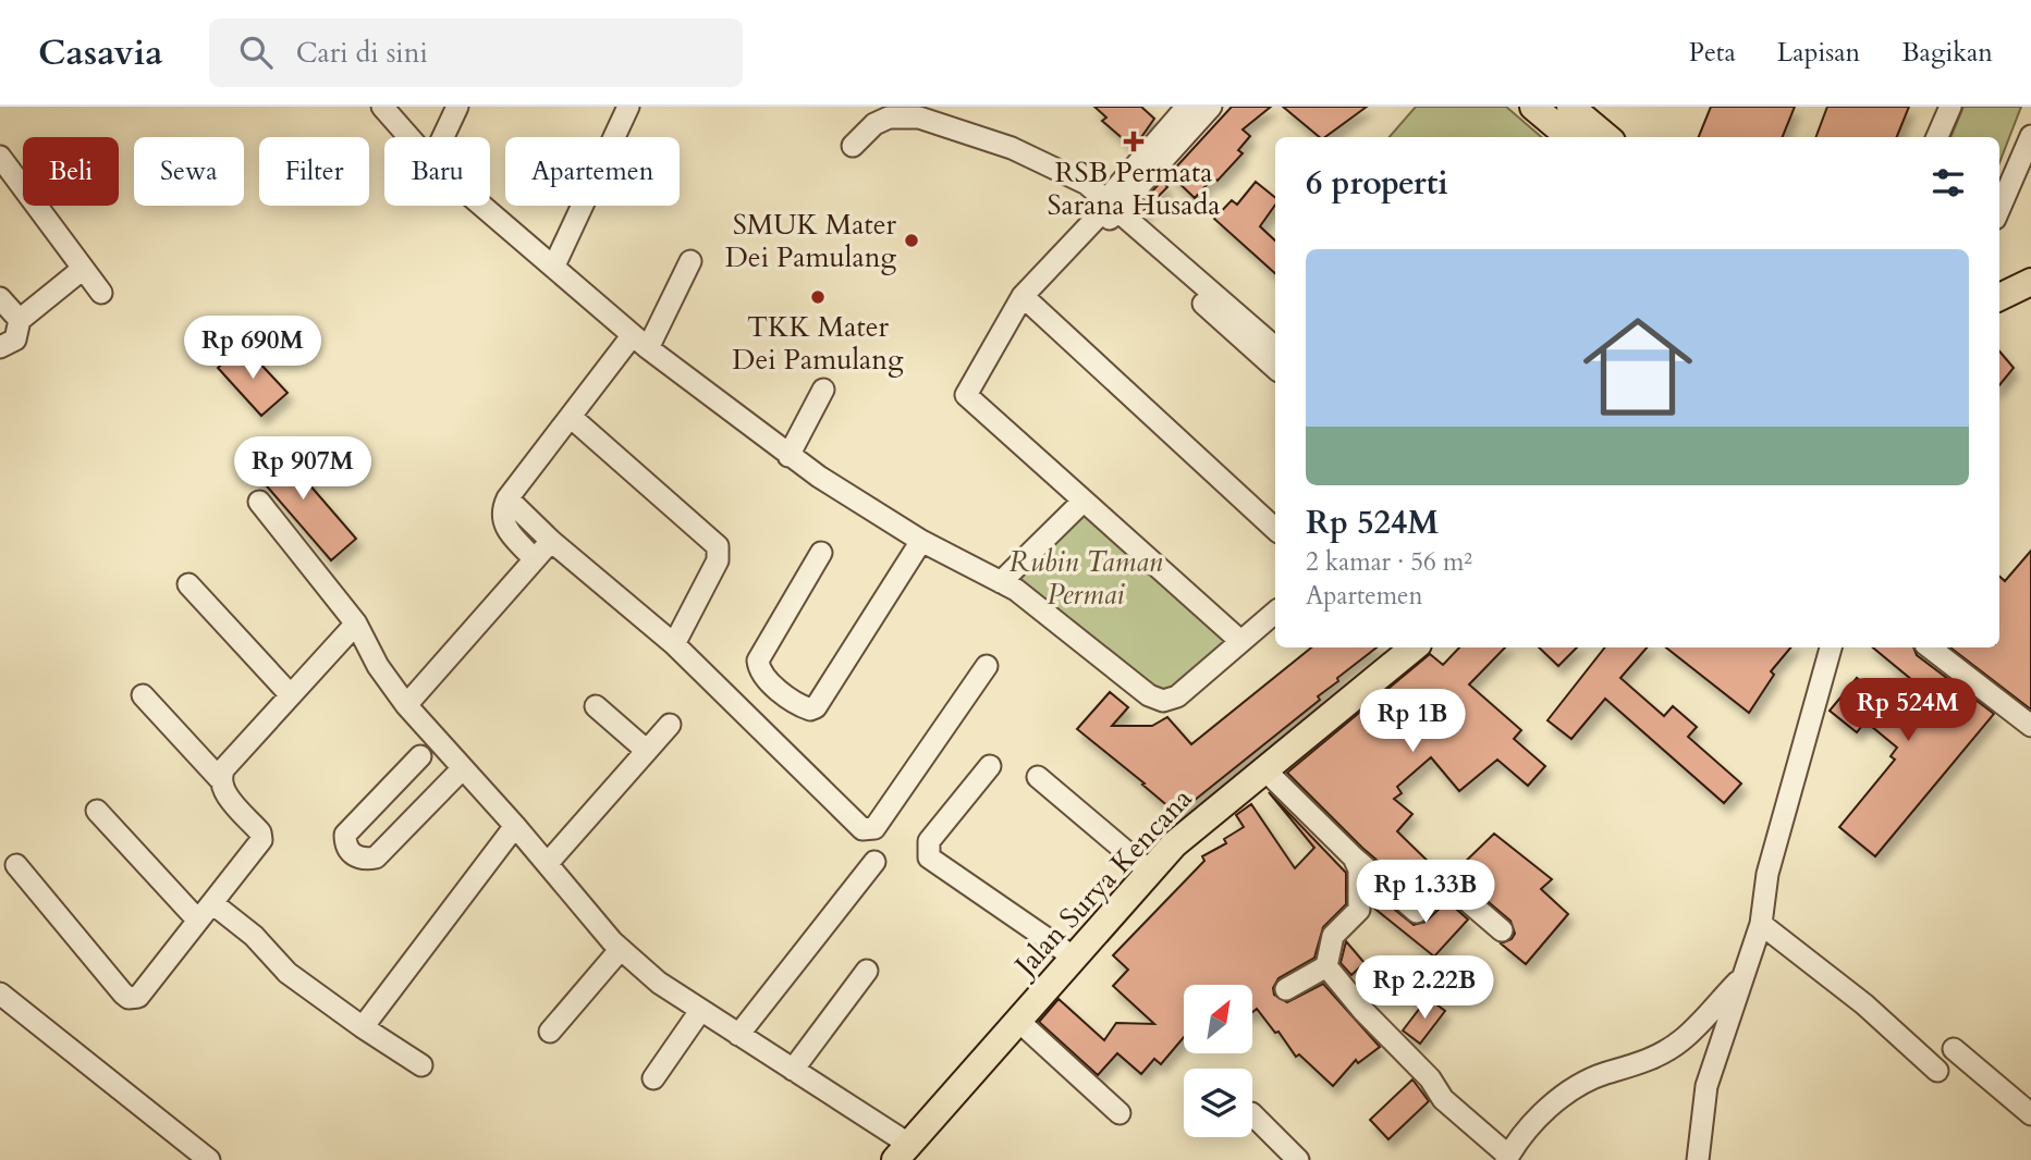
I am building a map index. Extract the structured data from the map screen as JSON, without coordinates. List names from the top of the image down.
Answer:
{
  "streets": {
    "main road": ["Jalan Surya Kencana"]
  },
  "parks": ["Rubin Taman Permai"],
  "places": {
    "health": ["RSB Permata Sarana Husada"],
    "other": ["SMUK Mater Dei Pamulang", "TKK Mater Dei Pamulang"]
  },
  "north": "top right",
  "page": {
    "header": "Casavia",
    "search": "Cari di sini",
    "nav": ["Peta", "Lapisan", "Bagikan"],
    "chip": [
      "Beli",
      "Sewa",
      "Filter",
      "Baru",
      "Apartemen"
    ],
    "heading": "6 properti",
    "list": [
      {
        "name": "Rp 524M",
        "note": "2 kamar · 56 m² · Apartemen"
      }
    ],
    "price": [
      "Rp 690M",
      "Rp 907M",
      "Rp 524M",
      "Rp 1B",
      "Rp 1.33B",
      "Rp 2.22B"
    ]
  }
}
